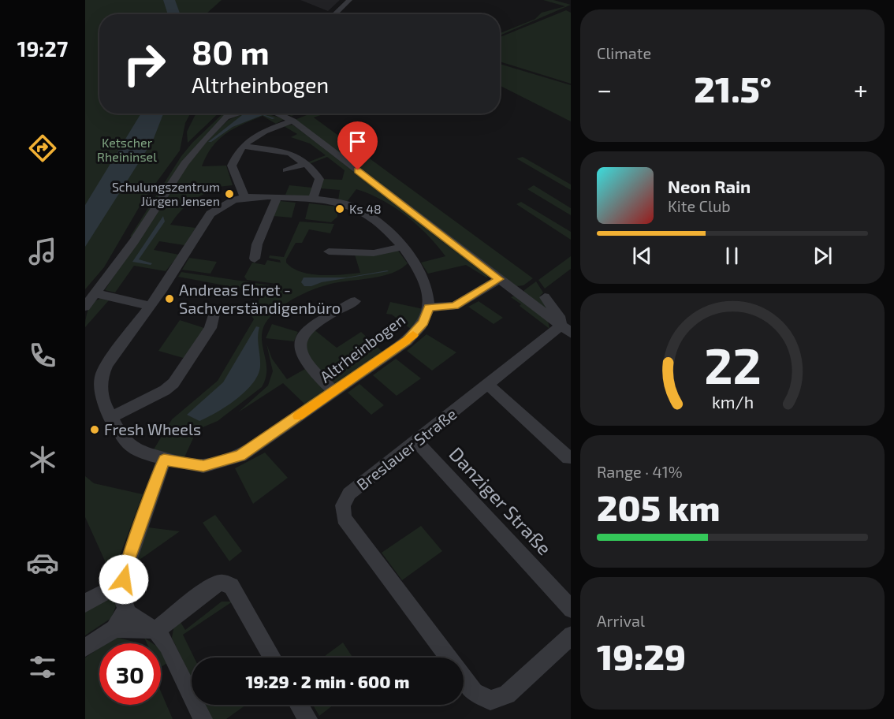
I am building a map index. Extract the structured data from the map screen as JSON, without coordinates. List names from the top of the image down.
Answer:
{
  "streets": {
    "street": ["Altrheinbogen", "Breslauer Straße", "Danziger Straße"]
  },
  "crossings": [
    ["Breslauer Straße", "Danziger Straße"]
  ],
  "parks": ["Ketscher Rheininsel"],
  "places": [
    "Schulungszentrum Jürgen Jensen",
    "Ks 48",
    "Andreas Ehret - Sachverständigenbüro",
    "Fresh Wheels"
  ],
  "page": {
    "tabs": "19:27",
    "tile": [
      "Climate",
      ["Range · 41%", "205 km"],
      ["Arrival", "19:29"]
    ],
    "turn": ["80 m", "Altrheinbogen"],
    "heat": ["−", "21.5°", "+"],
    "song": ["Neon Rain", "Kite Club"],
    "limit": "30",
    "trip": "19:29 · 2 min · 600 m",
    "gauge": ["22", "km/h"]
  }
}
